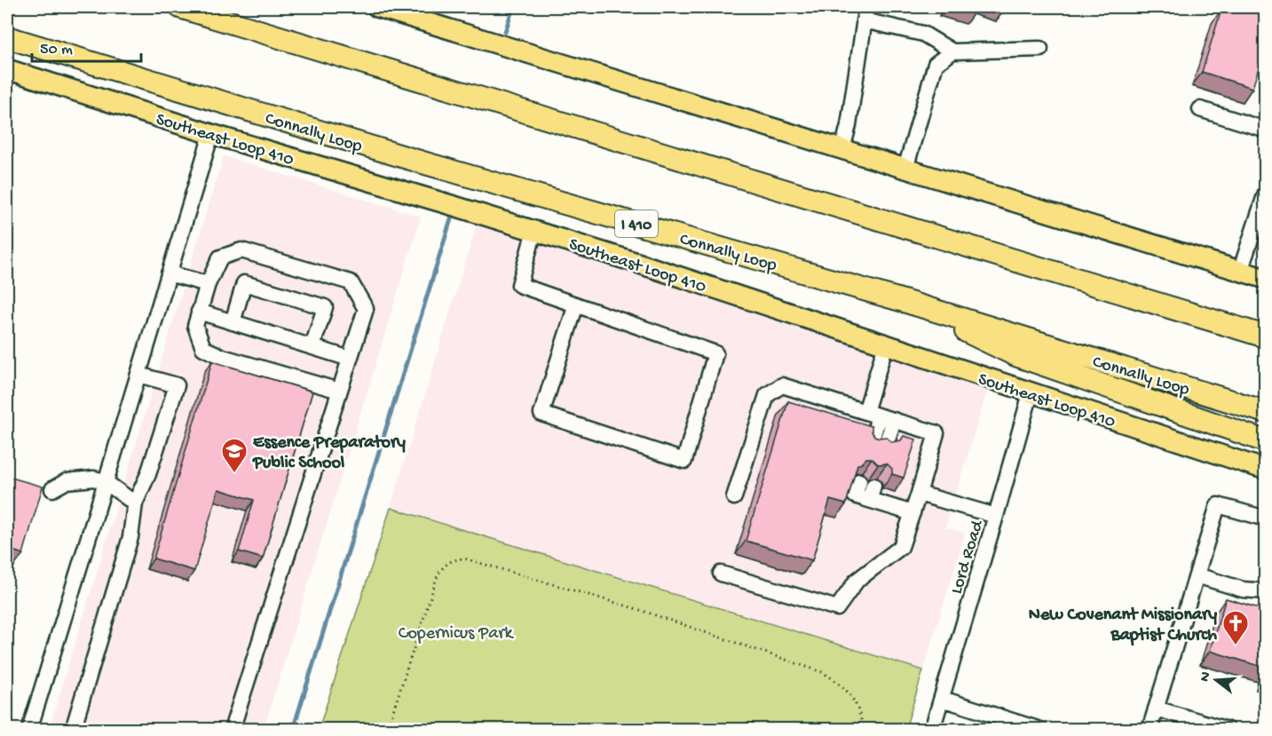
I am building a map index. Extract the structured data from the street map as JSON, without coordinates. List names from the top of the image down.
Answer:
{
  "streets": {
    "highway": ["Connally Loop", "I 410"],
    "main road": ["Southeast Loop 410"],
    "street": ["Lord Road"]
  },
  "crossings": [
    ["Southeast Loop 410", "Lord Road"]
  ],
  "parks": ["Copernicus Park"],
  "places": {
    "school or university": ["Essence Preparatory Public School"],
    "church": ["New Covenant Missionary Baptist Church"]
  },
  "scale_bar": "50 m",
  "north": "left"
}
